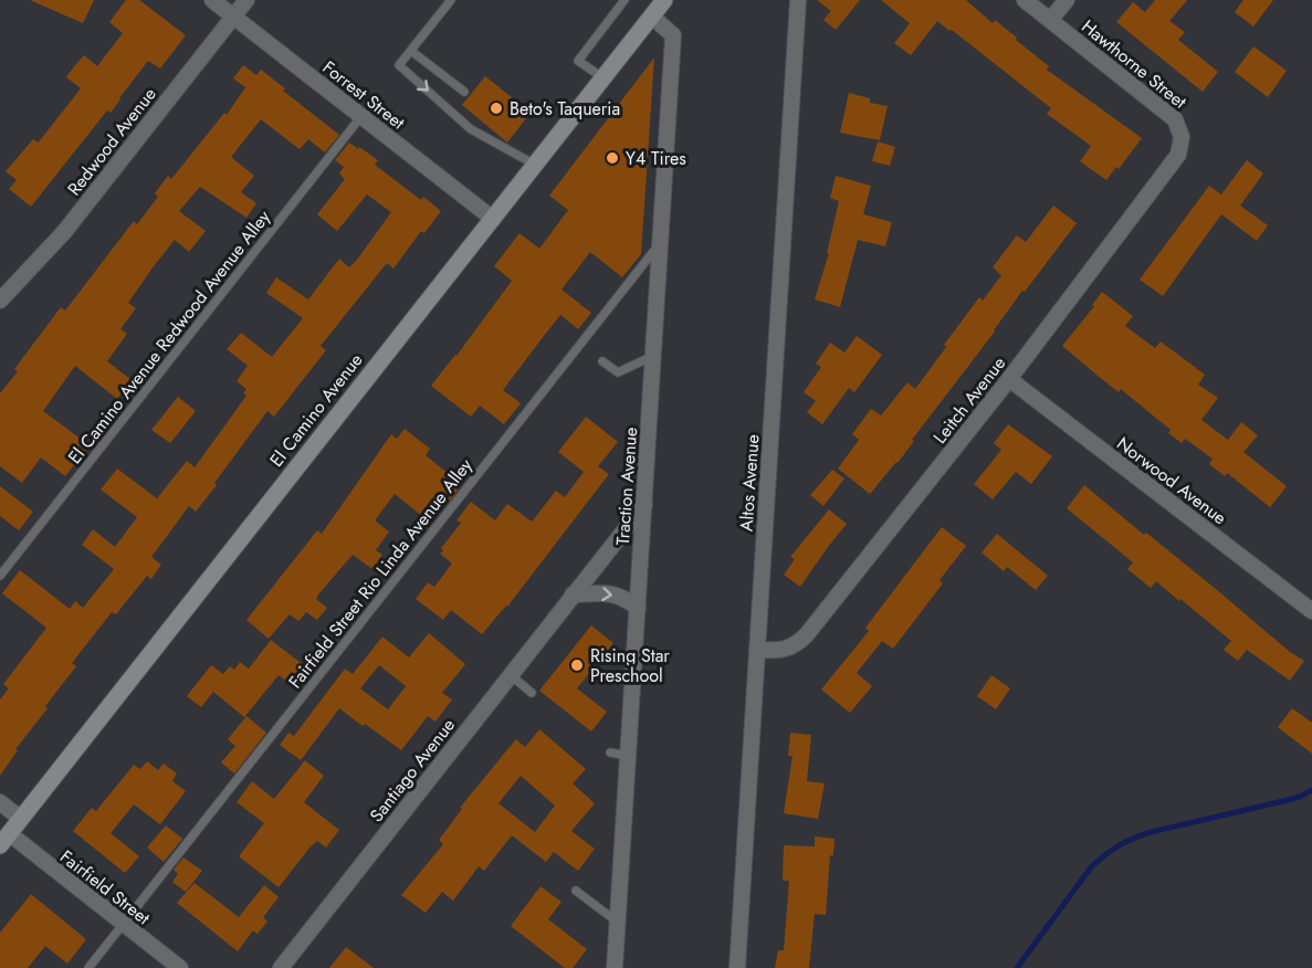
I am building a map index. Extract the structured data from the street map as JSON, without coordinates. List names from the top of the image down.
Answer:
{
  "streets": {
    "main road": ["El Camino Avenue"],
    "street": [
      "Hawthorne Street",
      "Forrest Street",
      "Redwood Avenue",
      "Leitch Avenue",
      "Norwood Avenue",
      "Altos Avenue",
      "Traction Avenue",
      "Santiago Avenue",
      "Fairfield Street"
    ],
    "lane": ["El Camino Avenue Redwood Avenue Alley", "Fairfield Street Rio Linda Avenue Alley"]
  },
  "crossings": [
    ["Hawthorne Street", "Leitch Avenue"],
    ["Forrest Street", "Redwood Avenue"],
    ["Forrest Street", "El Camino Avenue Redwood Avenue Alley"],
    ["Forrest Street", "El Camino Avenue"],
    ["Leitch Avenue", "Norwood Avenue"],
    ["Leitch Avenue", "Altos Avenue"],
    ["El Camino Avenue", "Traction Avenue"],
    ["El Camino Avenue", "Fairfield Street"],
    ["Traction Avenue", "Fairfield Street Rio Linda Avenue Alley"],
    ["Traction Avenue", "Santiago Avenue"],
    ["Fairfield Street Rio Linda Avenue Alley", "Fairfield Street"]
  ],
  "places": ["Beto's Taqueria", "Y4 Tires", "Rising Star Preschool"]
}
